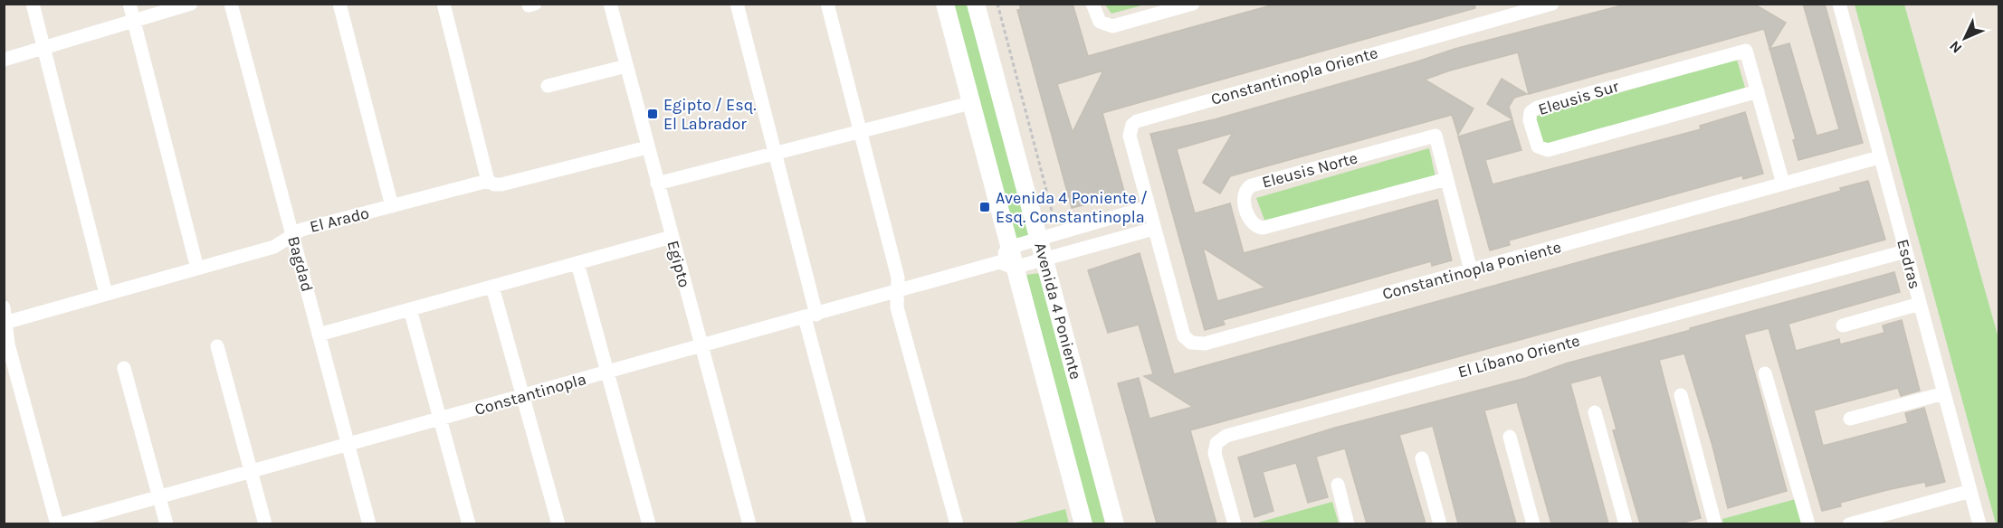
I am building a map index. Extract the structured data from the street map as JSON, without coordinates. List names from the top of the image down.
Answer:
{
  "streets": {
    "street": [
      "Constantinopla Oriente",
      "Eleusis Sur",
      "Eleusis Norte",
      "El Arado",
      "Bagdad",
      "Egipto",
      "Esdras",
      "Constantinopla Poniente",
      "Avenida 4 Poniente",
      "El Líbano Oriente",
      "Constantinopla"
    ]
  },
  "crossings": [
    ["Constantinopla Oriente", "Constantinopla Poniente"],
    ["Constantinopla Oriente", "Constantinopla"],
    ["Eleusis Sur", "Constantinopla Poniente"],
    ["Eleusis Norte", "Constantinopla Poniente"],
    ["El Arado", "Bagdad"],
    ["El Arado", "Egipto"],
    ["Bagdad", "Constantinopla"],
    ["Egipto", "Constantinopla"],
    ["Esdras", "Constantinopla Poniente"],
    ["Esdras", "El Líbano Oriente"],
    ["Constantinopla Poniente", "Constantinopla"],
    ["Avenida 4 Poniente", "Constantinopla"]
  ],
  "places": {
    "transit": ["Egipto / Esq. El Labrador", "Avenida 4 Poniente / Esq. Constantinopla"]
  },
  "north": "bottom left"
}
